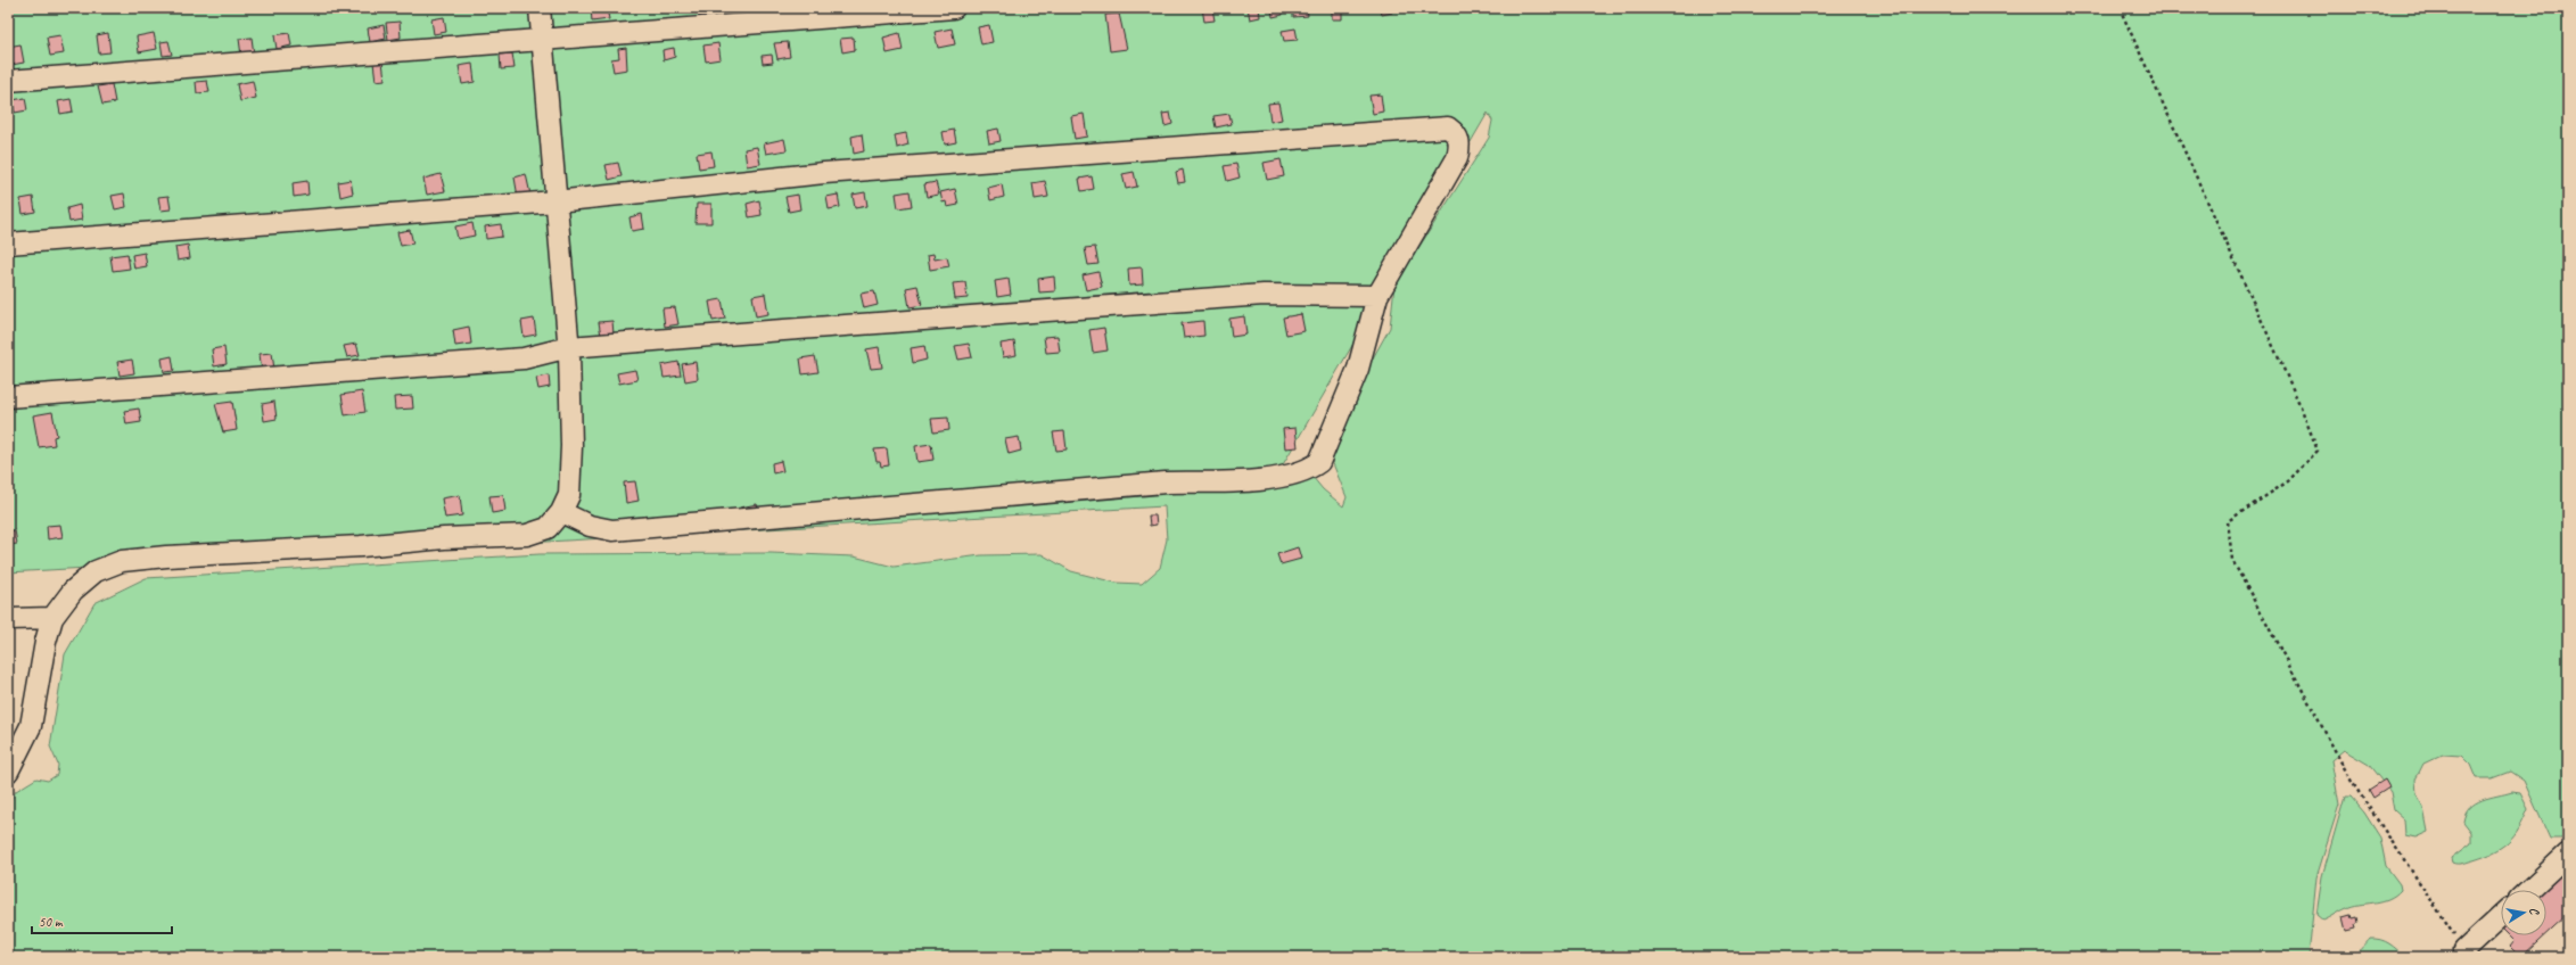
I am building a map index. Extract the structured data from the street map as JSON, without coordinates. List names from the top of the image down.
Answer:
{
  "scale_bar": "50 m",
  "north": "right"
}
